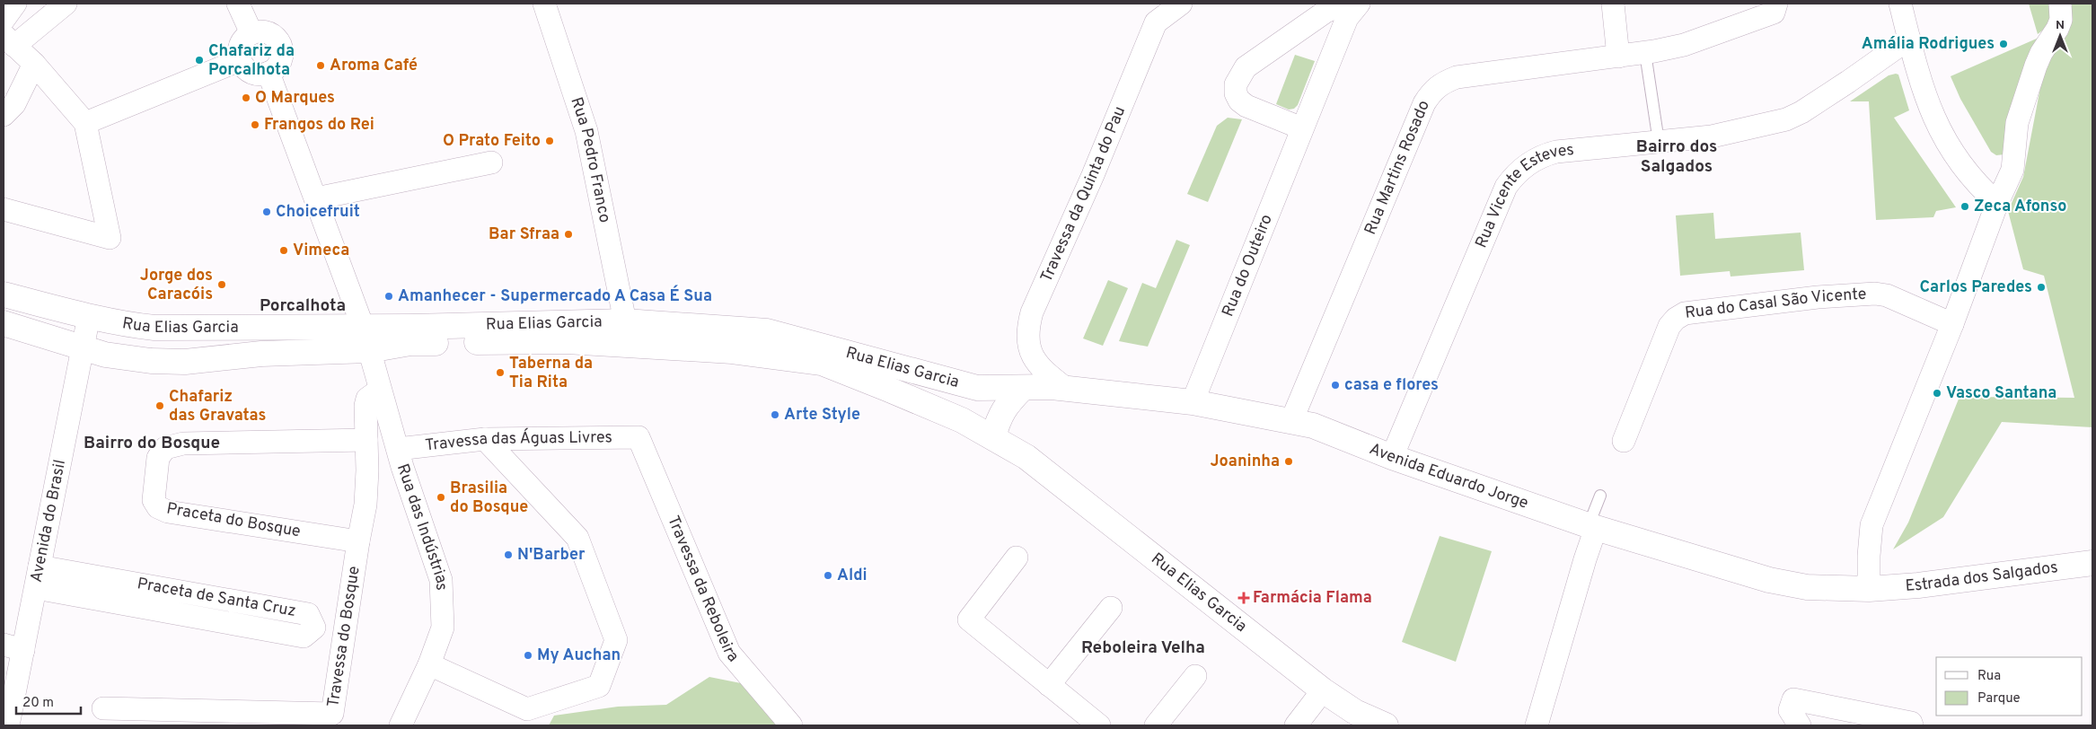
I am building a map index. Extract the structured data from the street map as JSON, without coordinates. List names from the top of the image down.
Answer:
{
  "streets": {
    "main road": ["Rua Elias Garcia", "Avenida Eduardo Jorge", "Estrada dos Salgados"],
    "street": [
      "Rua Pedro Franco",
      "Rua Martins Rosado",
      "Travessa da Quinta do Pau",
      "Rua Vicente Esteves",
      "Rua do Outeiro",
      "Rua do Casal São Vicente",
      "Travessa das Águas Livres",
      "Avenida do Brasil",
      "Praceta do Bosque",
      "Rua das Indústrias",
      "Travessa da Reboleira",
      "Praceta de Santa Cruz",
      "Travessa do Bosque"
    ]
  },
  "crossings": [
    ["Rua Pedro Franco", "Rua Elias Garcia"],
    ["Rua Martins Rosado", "Avenida Eduardo Jorge"],
    ["Travessa da Quinta do Pau", "Avenida Eduardo Jorge"],
    ["Rua Vicente Esteves", "Avenida Eduardo Jorge"],
    ["Rua do Outeiro", "Avenida Eduardo Jorge"],
    ["Rua Elias Garcia", "Avenida Eduardo Jorge"],
    ["Rua Elias Garcia", "Avenida do Brasil"],
    ["Rua Elias Garcia", "Rua das Indústrias"],
    ["Travessa das Águas Livres", "Rua das Indústrias"],
    ["Travessa das Águas Livres", "Travessa da Reboleira"],
    ["Avenida Eduardo Jorge", "Estrada dos Salgados"],
    ["Avenida do Brasil", "Praceta de Santa Cruz"],
    ["Praceta do Bosque", "Travessa do Bosque"],
    ["Rua das Indústrias", "Travessa do Bosque"]
  ],
  "districts": [
    "Bairro dos Salgados",
    "Porcalhota",
    "Bairro do Bosque",
    "Reboleira Velha"
  ],
  "places": {
    "other": [
      "Amália Rodrigues",
      "Chafariz da Porcalhota",
      "Aroma Café",
      "O Marques",
      "Frangos do Rei",
      "O Prato Feito",
      "Zeca Afonso",
      "Choicefruit",
      "Bar Sfraa",
      "Vimeca",
      "Jorge dos Caracóis",
      "Carlos Paredes",
      "Amanhecer - Supermercado A Casa É Sua",
      "Taberna da Tia Rita",
      "casa e flores",
      "Vasco Santana",
      "Chafariz das Gravatas",
      "Arte Style",
      "Joaninha",
      "Brasilia do Bosque",
      "N'Barber",
      "Aldi",
      "My Auchan"
    ],
    "health": ["Farmácia Flama"]
  },
  "legend": ["Rua", "Parque"],
  "scale_bar": "20 m",
  "north": "top"
}
